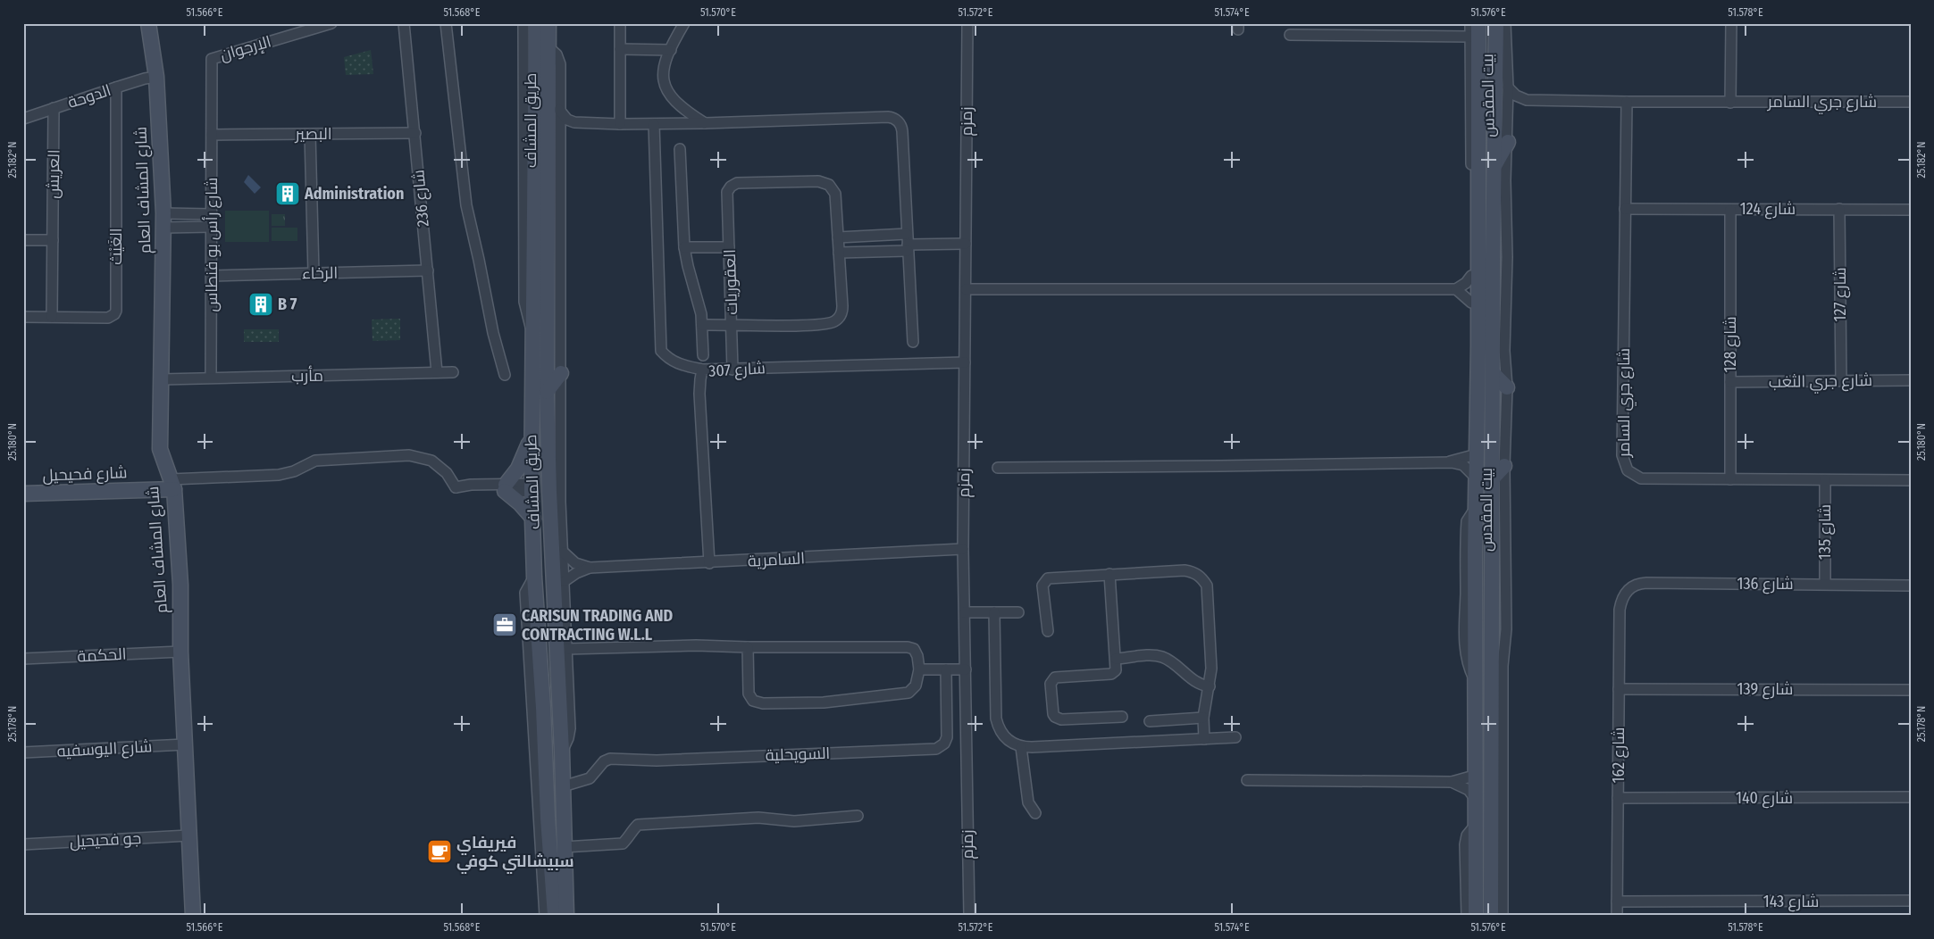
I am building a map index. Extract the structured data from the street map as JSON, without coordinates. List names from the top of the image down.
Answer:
{
  "streets": {
    "street": [
      "الإرجوان",
      "بيت المقدس",
      "الدوحة",
      "شارع جري السامر",
      "طريق المشاف",
      "زمزم",
      "البصير",
      "العريش",
      "شارع المشاف العام",
      "شارع 236",
      "شارع 124",
      "شارع رأس بو فنطاس",
      "الغَيْث",
      "الرخاء",
      "العقوريات",
      "شارع 127",
      "شارع 128",
      "شارع 307",
      "مأرب",
      "شارع جري الثغب",
      "شارع فحيحيل",
      "شارع 135",
      "السامرية",
      "شارع 136",
      "الحكمة",
      "شارع 139",
      "شارع اليوسفيه",
      "السويحلية",
      "شارع 162",
      "شارع 140",
      "جو فحيحيل",
      "شارع 143"
    ]
  },
  "crossings": [
    ["الإرجوان", "شارع رأس بو فنطاس"],
    ["الدوحة", "العريش"],
    ["الدوحة", "شارع المشاف العام"],
    ["الدوحة", "الغَيْث"],
    ["شارع جري السامر", "شارع 124"],
    ["شارع جري السامر", "شارع 128"],
    ["شارع جري السامر", "شارع 135"],
    ["طريق المشاف", "السامرية"],
    ["طريق المشاف", "السويحلية"],
    ["زمزم", "شارع 307"],
    ["زمزم", "السامرية"],
    ["البصير", "شارع 236"],
    ["البصير", "شارع رأس بو فنطاس"],
    ["العريش", "الغَيْث"],
    ["شارع المشاف العام", "مأرب"],
    ["شارع المشاف العام", "شارع فحيحيل"],
    ["شارع المشاف العام", "الحكمة"],
    ["شارع المشاف العام", "شارع اليوسفيه"],
    ["شارع المشاف العام", "جو فحيحيل"],
    ["شارع 236", "الرخاء"],
    ["شارع 236", "مأرب"],
    ["شارع 124", "شارع 127"],
    ["شارع 124", "شارع 128"],
    ["شارع رأس بو فنطاس", "الرخاء"],
    ["شارع رأس بو فنطاس", "مأرب"],
    ["العقوريات", "شارع 307"],
    ["شارع 127", "شارع جري الثغب"],
    ["شارع 128", "شارع جري الثغب"],
    ["شارع 307", "السامرية"],
    ["شارع 135", "شارع 136"],
    ["شارع 136", "شارع 162"],
    ["شارع 139", "شارع 162"],
    ["شارع 162", "شارع 140"],
    ["شارع 162", "شارع 143"]
  ],
  "places": {
    "building": ["Administration", "B 7"],
    "office": ["CARISUN TRADING AND CONTRACTING W.L.L"],
    "cafe": ["فيريفاي سبيشالتي كوفي"]
  },
  "coordinates": [
    "51.566°E",
    "51.568°E",
    "51.570°E",
    "51.572°E",
    "51.574°E",
    "51.576°E",
    "51.578°E",
    "25.182°N",
    "25.180°N",
    "25.178°N"
  ]
}
